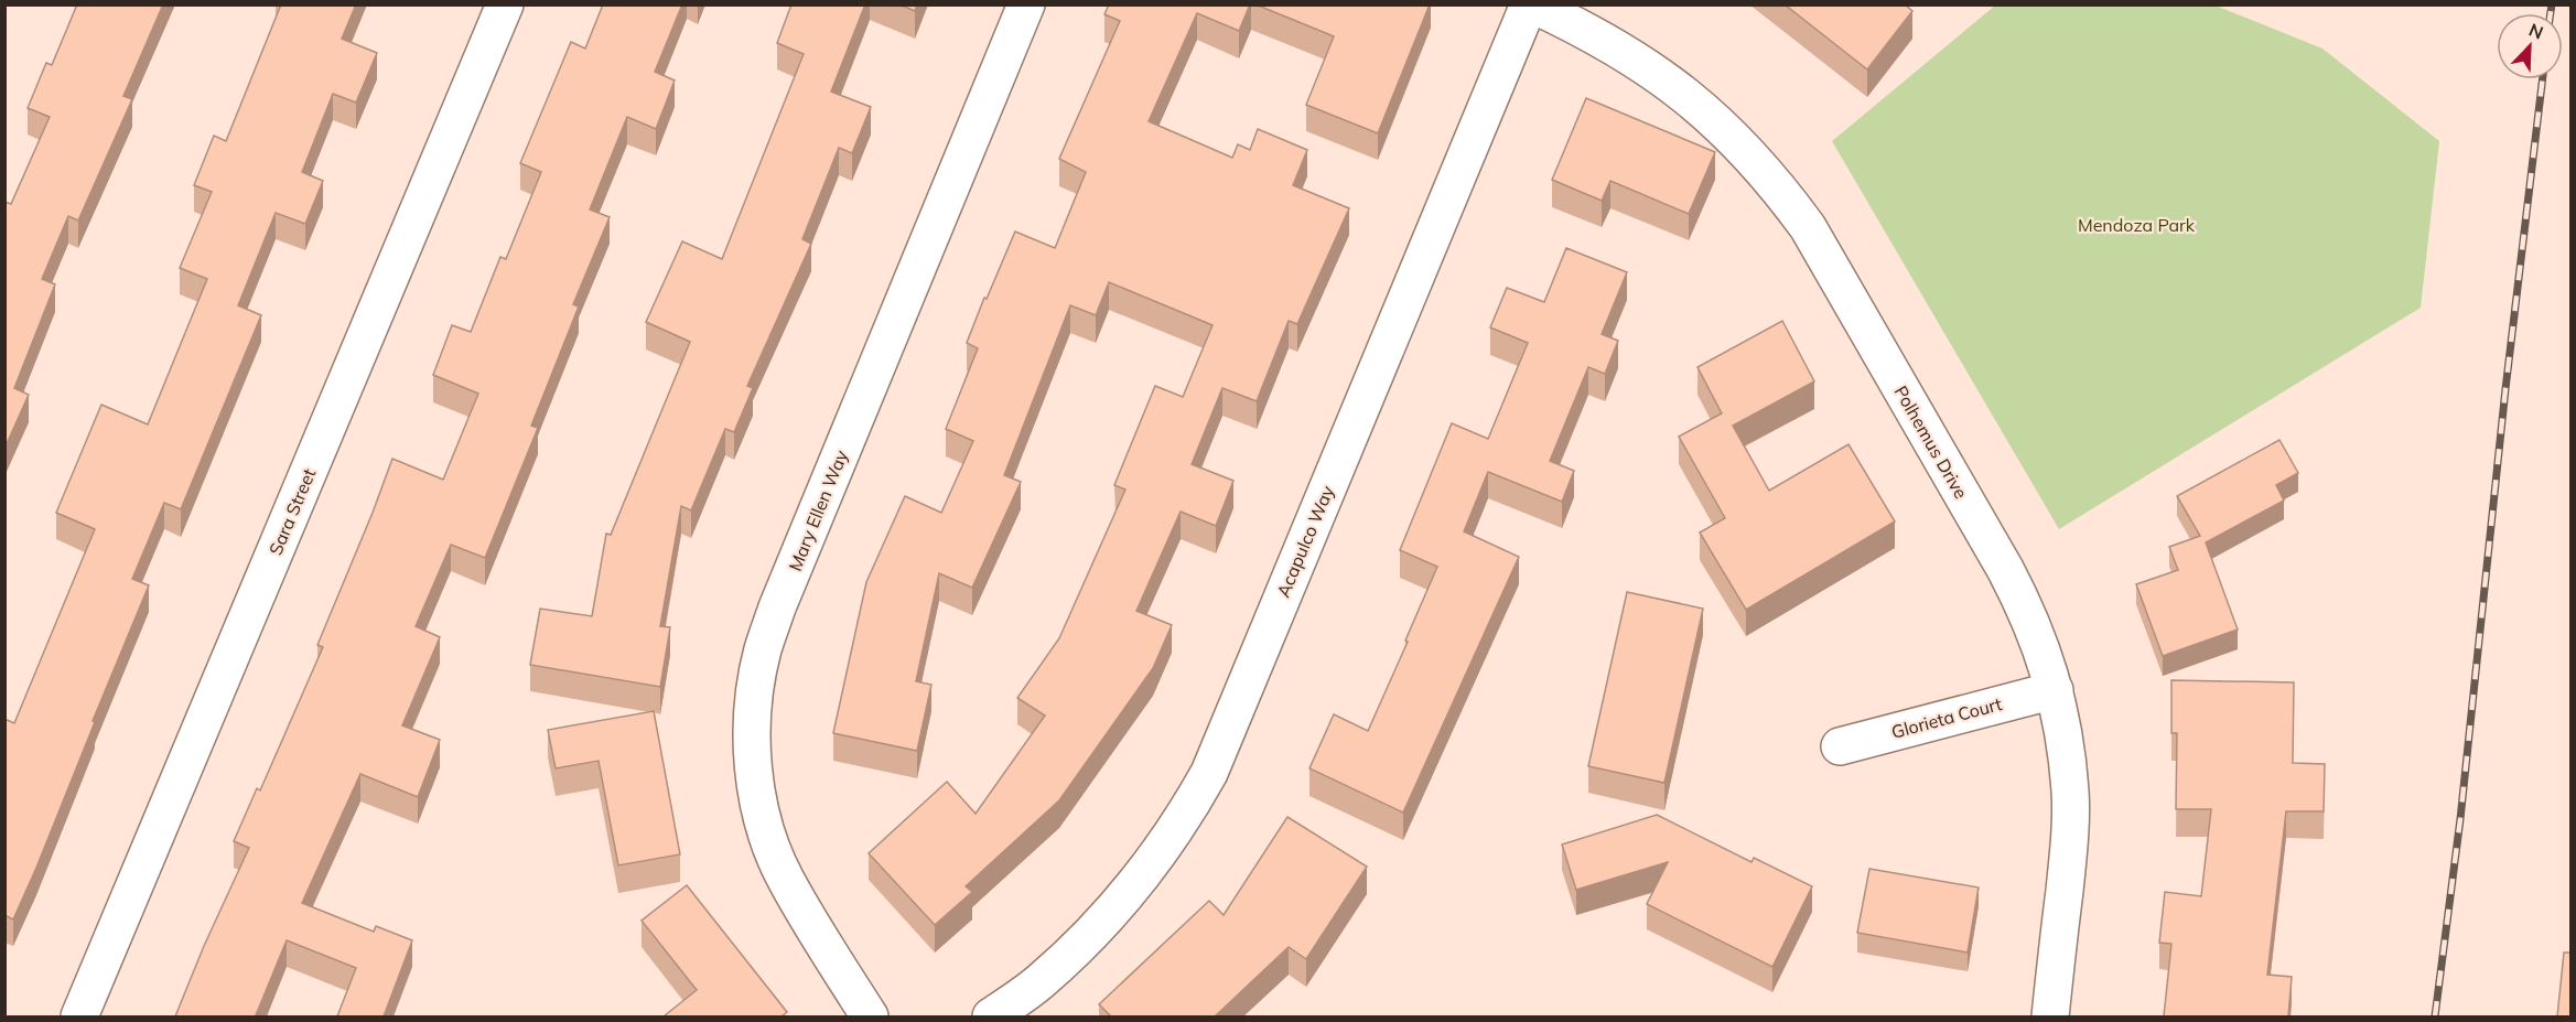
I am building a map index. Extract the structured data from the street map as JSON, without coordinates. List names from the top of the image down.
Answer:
{
  "streets": {
    "street": [
      "Polhemus Drive",
      "Mary Ellen Way",
      "Sara Street",
      "Acapulco Way",
      "Glorieta Court"
    ]
  },
  "crossings": [
    ["Polhemus Drive", "Acapulco Way"],
    ["Polhemus Drive", "Glorieta Court"]
  ],
  "parks": ["Mendoza Park"],
  "north": "top right"
}
